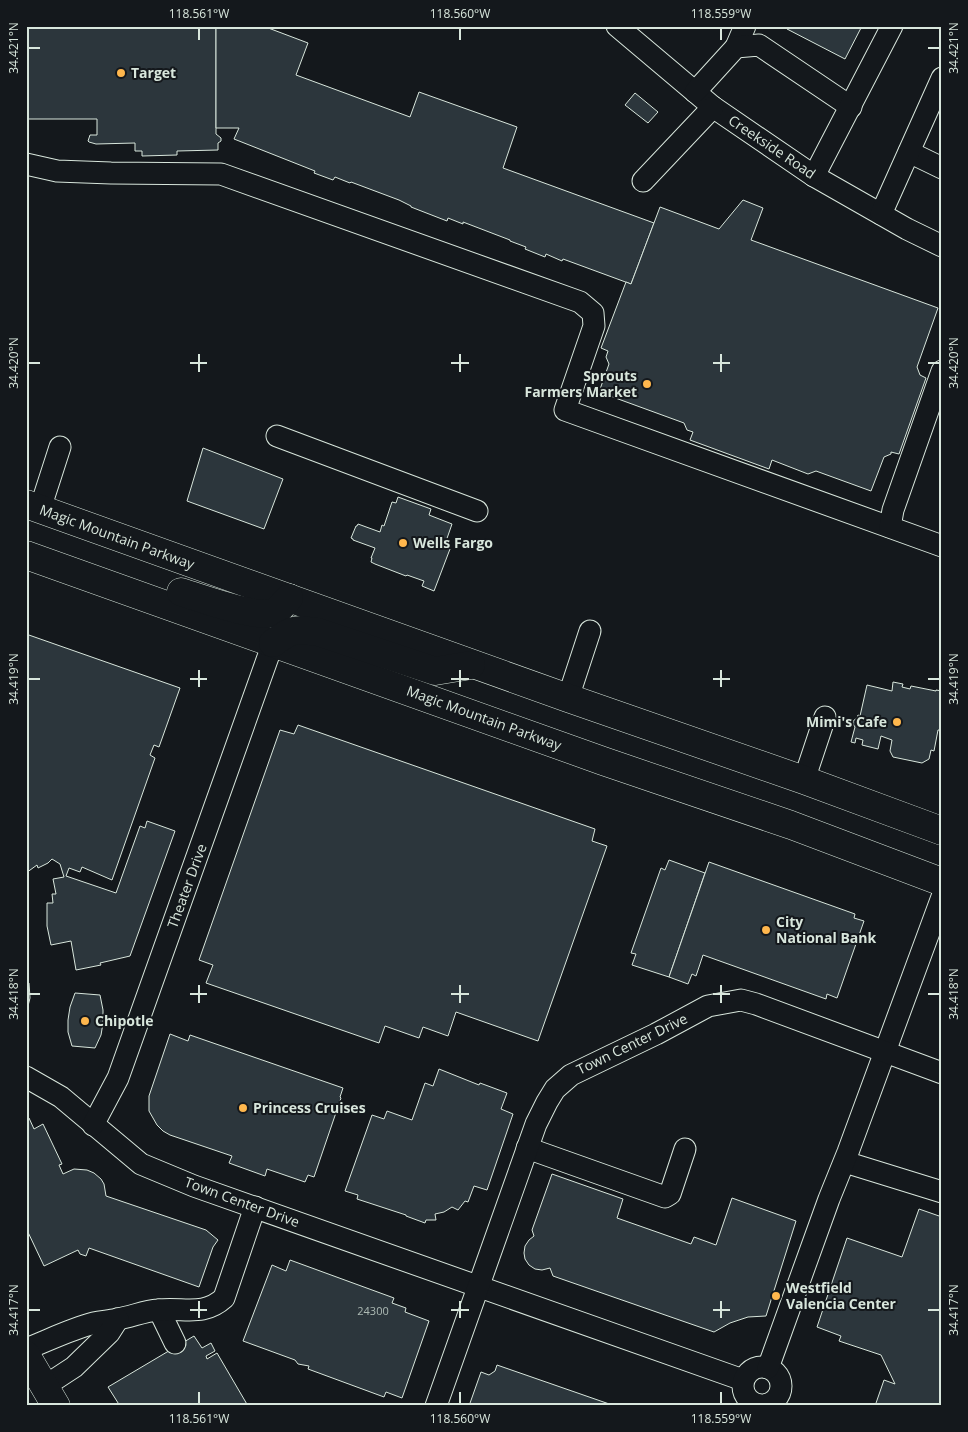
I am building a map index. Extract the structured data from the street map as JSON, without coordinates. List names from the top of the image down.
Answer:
{
  "streets": {
    "main road": ["Magic Mountain Parkway"],
    "street": ["Creekside Road", "Theater Drive", "Town Center Drive"]
  },
  "crossings": [
    ["Magic Mountain Parkway", "Theater Drive"],
    ["Theater Drive", "Town Center Drive"]
  ],
  "places": [
    "Target",
    "Sprouts Farmers Market",
    "Wells Fargo",
    "Mimi's Cafe",
    "City National Bank",
    "Chipotle",
    "Princess Cruises",
    "Westfield Valencia Center"
  ],
  "house_numbers": ["24300"],
  "coordinates": [
    "118.561°W",
    "118.560°W",
    "118.559°W",
    "34.421°N",
    "34.420°N",
    "34.419°N",
    "34.418°N",
    "34.417°N"
  ]
}
